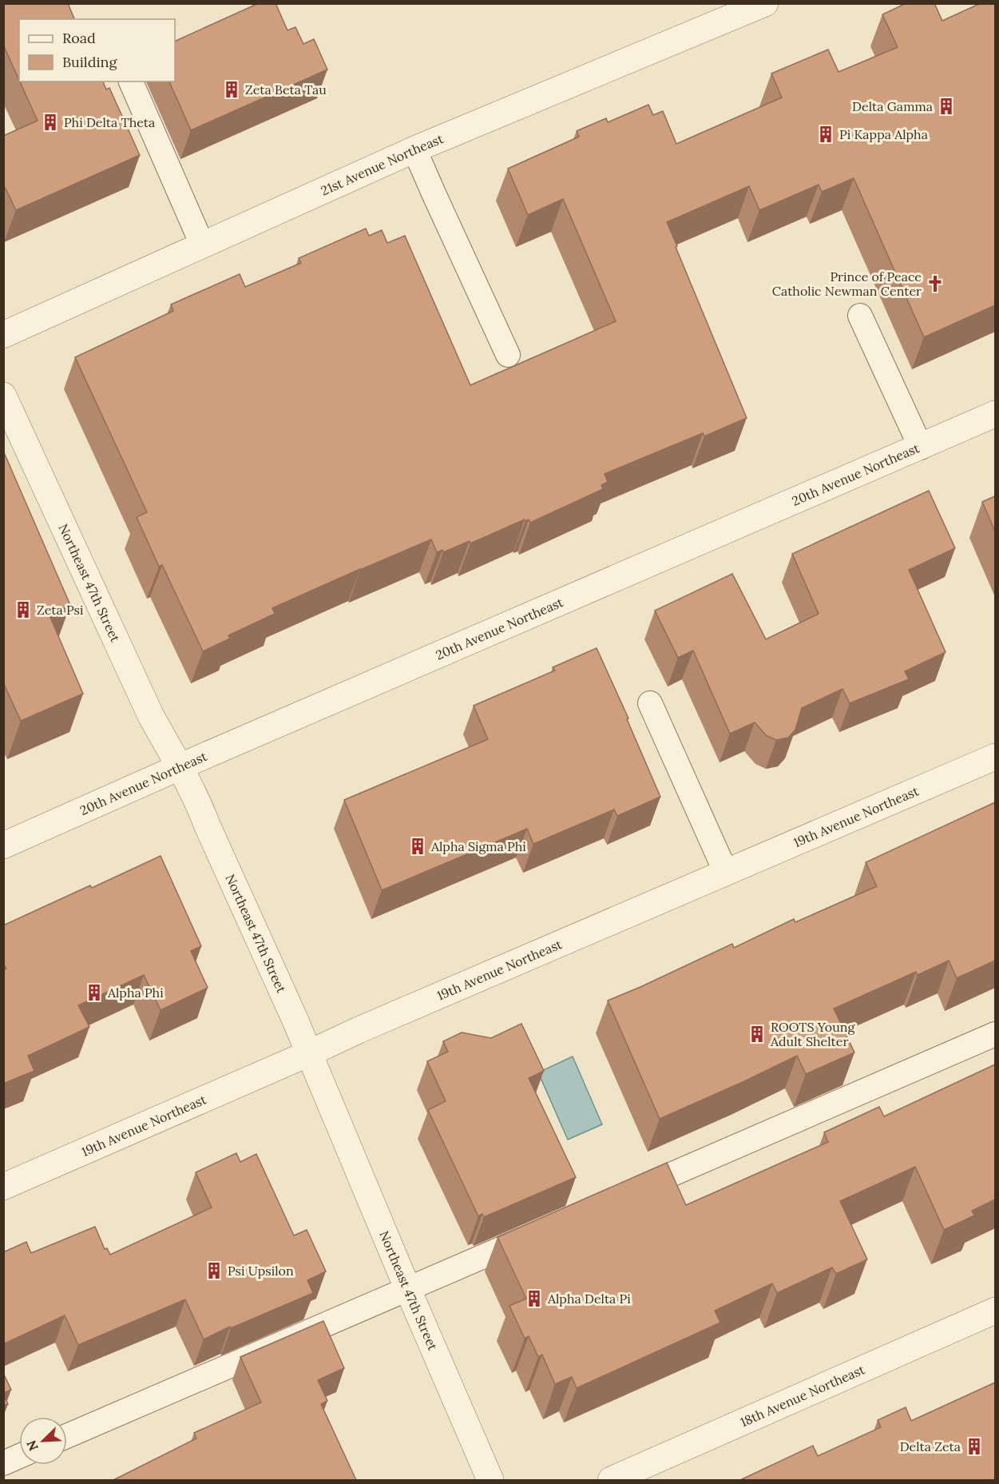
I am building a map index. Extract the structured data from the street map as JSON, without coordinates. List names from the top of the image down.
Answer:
{
  "streets": {
    "street": [
      "21st Avenue Northeast",
      "20th Avenue Northeast",
      "Northeast 47th Street",
      "19th Avenue Northeast",
      "18th Avenue Northeast"
    ]
  },
  "crossings": [
    ["20th Avenue Northeast", "Northeast 47th Street"],
    ["Northeast 47th Street", "19th Avenue Northeast"]
  ],
  "places": {
    "building": [
      "Zeta Beta Tau",
      "Delta Gamma",
      "Phi Delta Theta",
      "Pi Kappa Alpha",
      "Zeta Psi",
      "Alpha Sigma Phi",
      "Alpha Phi",
      "ROOTS Young Adult Shelter",
      "Psi Upsilon",
      "Alpha Delta Pi",
      "Delta Zeta"
    ],
    "church": ["Prince of Peace Catholic Newman Center"]
  },
  "legend": ["Road", "Building"],
  "north": "bottom left"
}
